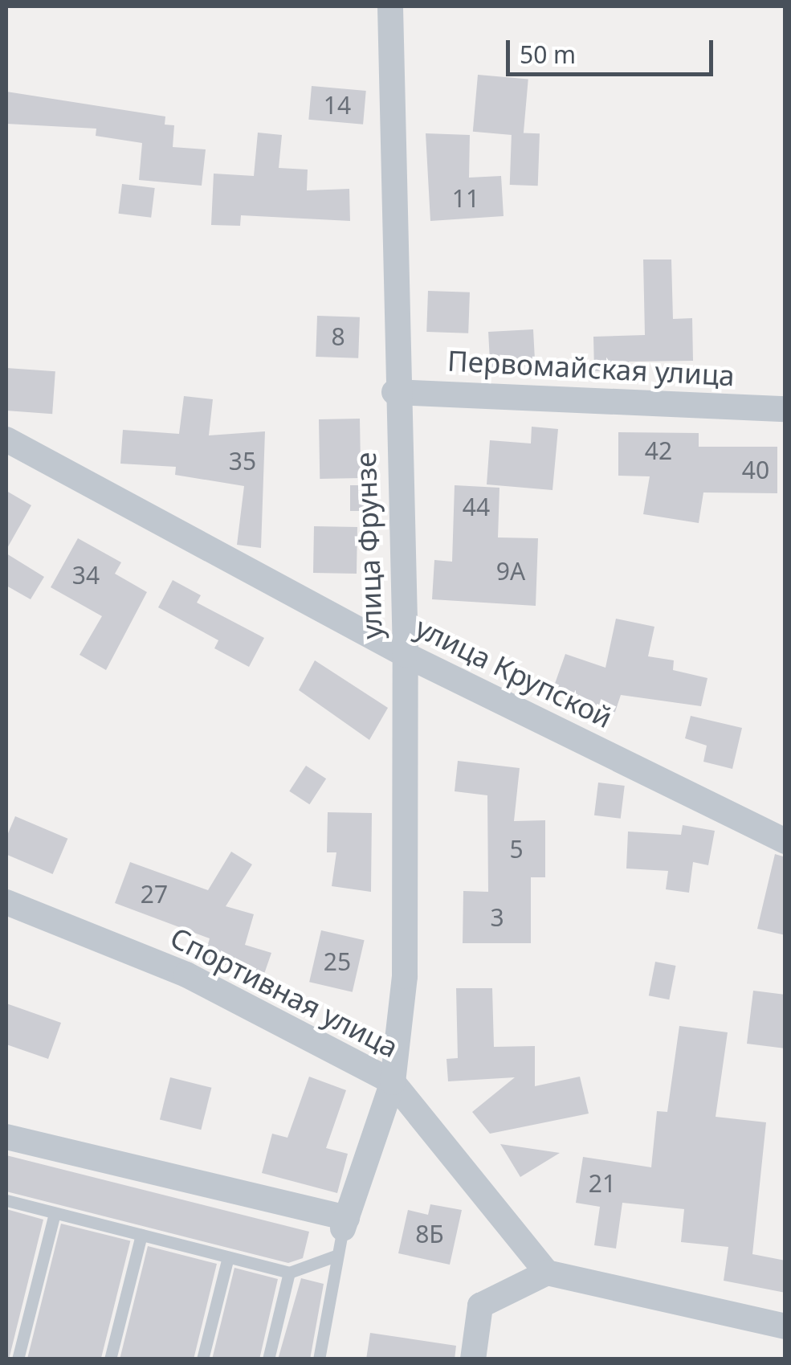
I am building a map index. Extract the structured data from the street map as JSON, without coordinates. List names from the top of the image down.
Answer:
{
  "streets": {
    "street": [
      "Первомайская улица",
      "улица Фрунзе",
      "улица Крупской",
      "Спортивная улица"
    ]
  },
  "crossings": [
    ["Первомайская улица", "улица Фрунзе"],
    ["улица Фрунзе", "улица Крупской"],
    ["улица Фрунзе", "Спортивная улица"]
  ],
  "house_numbers": [
    "14",
    "11",
    "8",
    "42",
    "35",
    "40",
    "44",
    "9А",
    "34",
    "5",
    "27",
    "3",
    "25",
    "21",
    "8Б"
  ],
  "scale_bar": "50 m"
}
